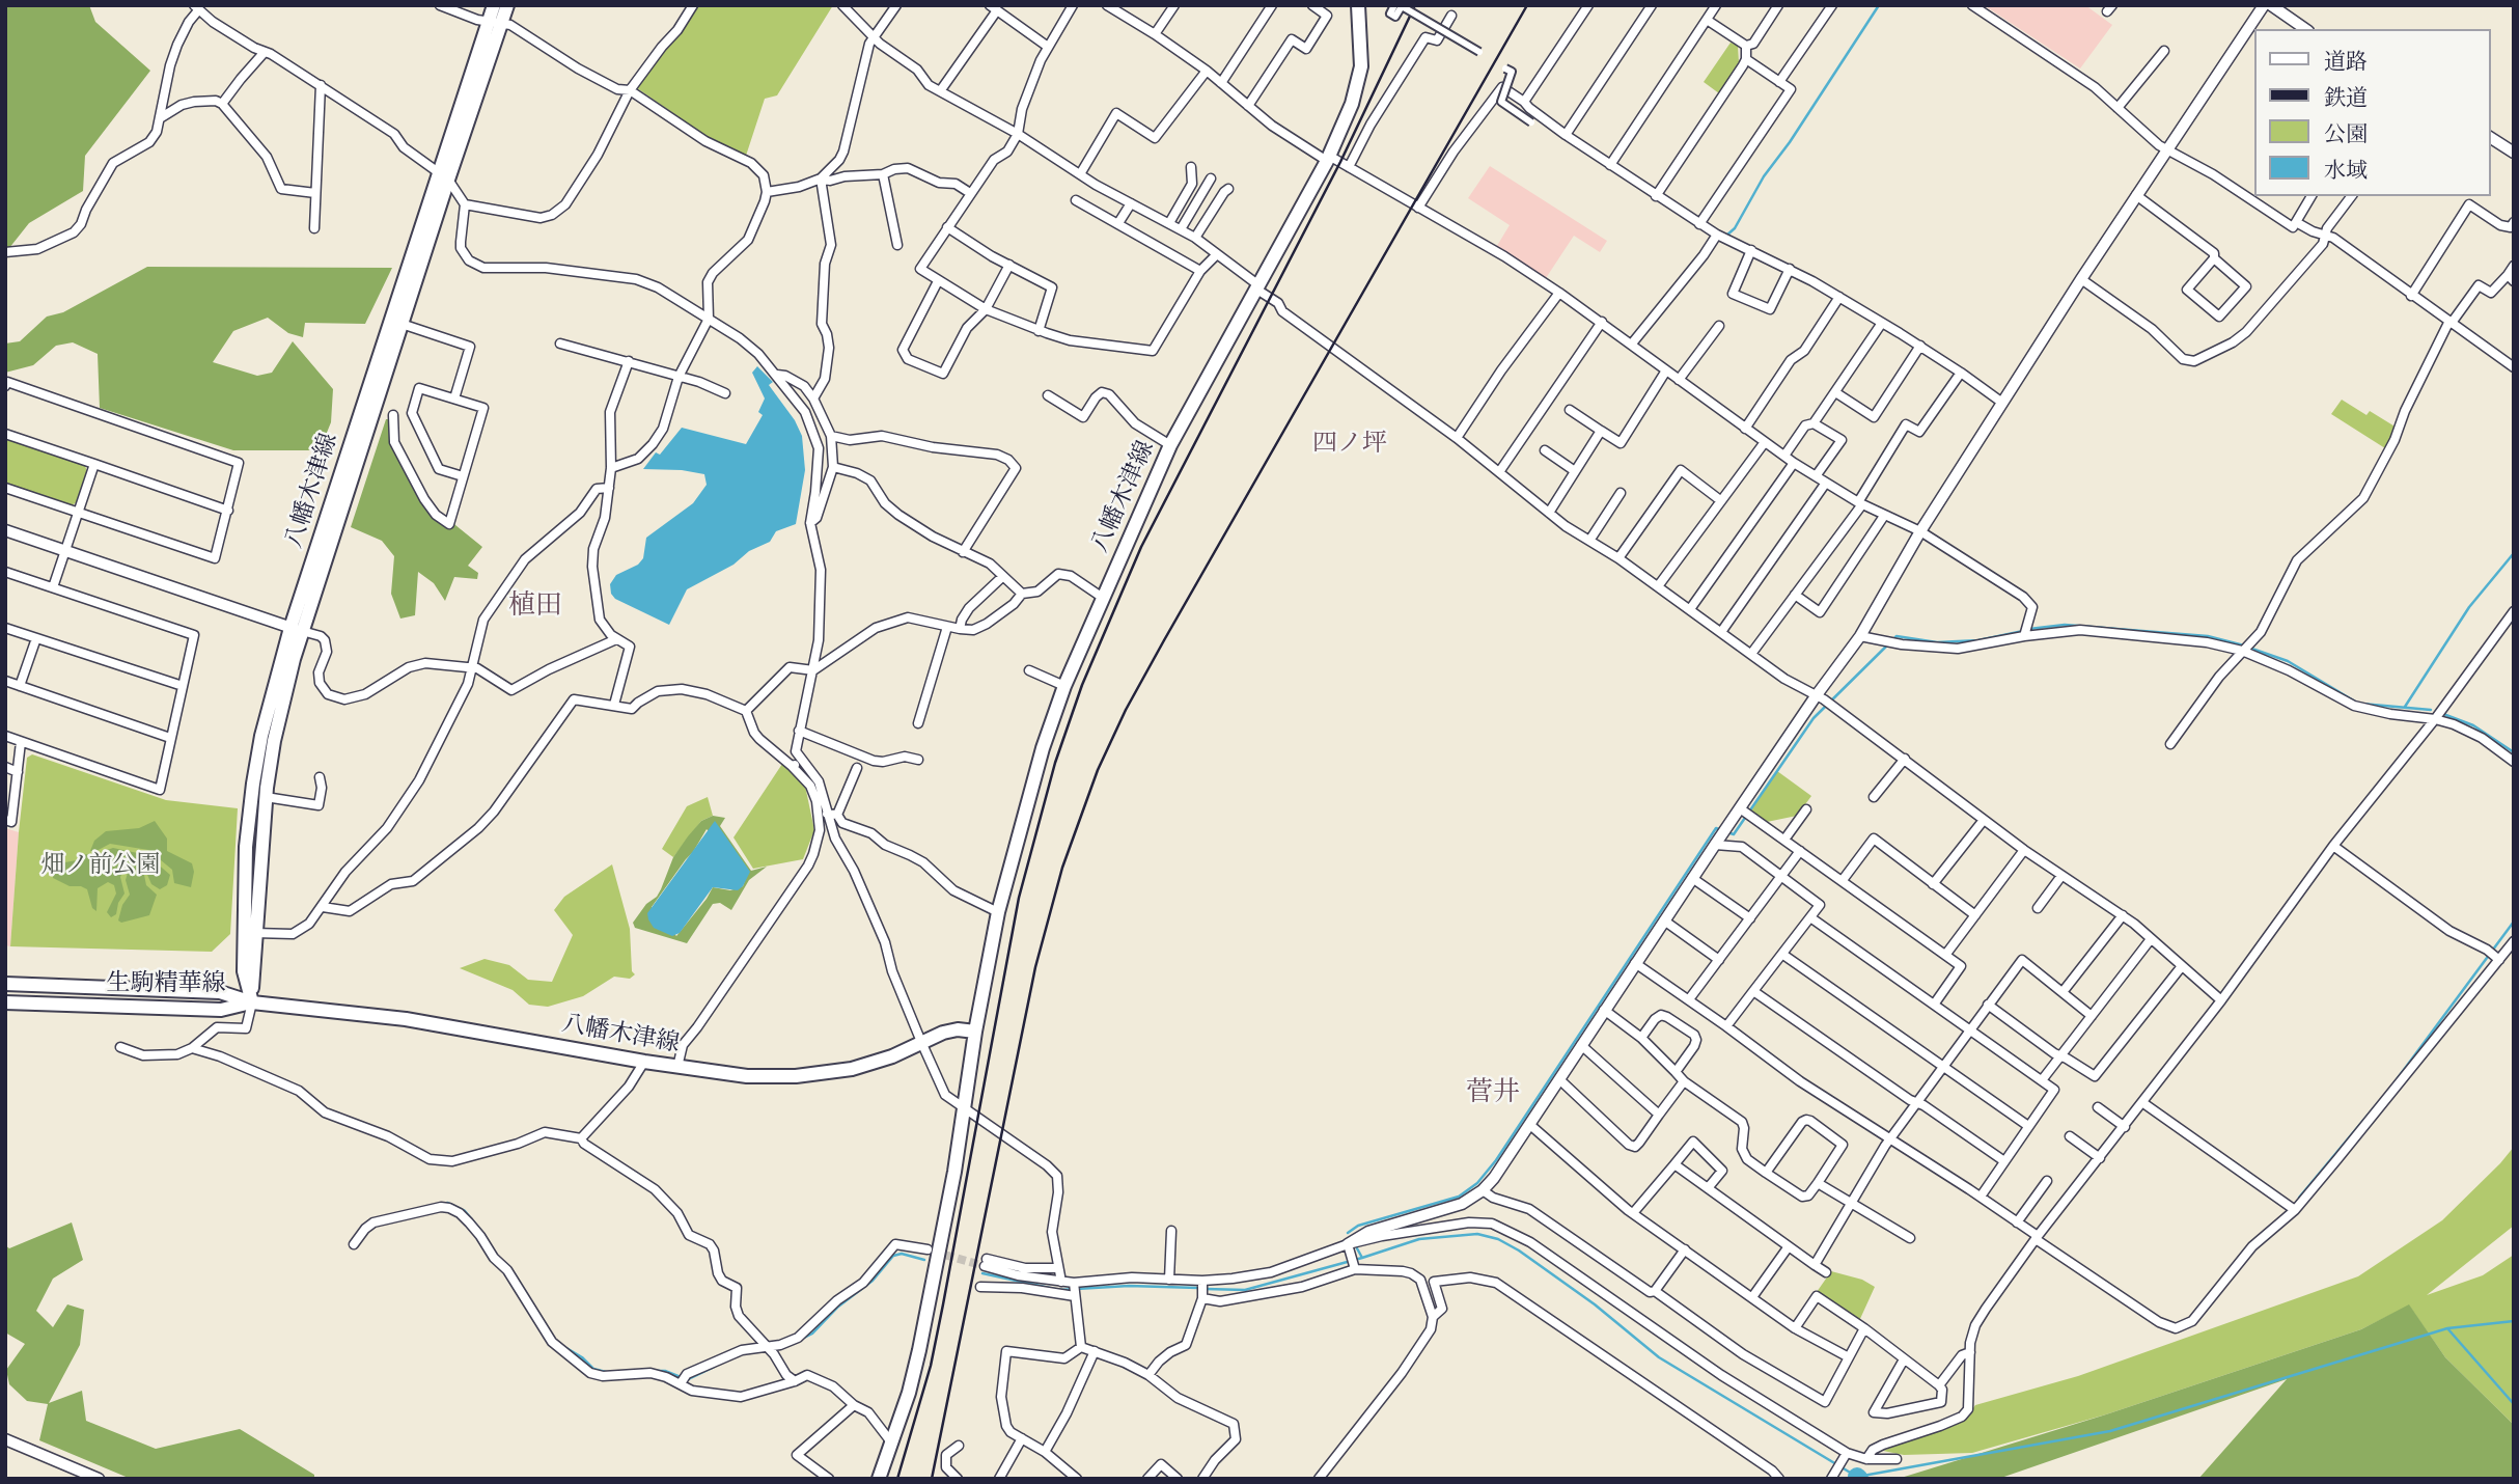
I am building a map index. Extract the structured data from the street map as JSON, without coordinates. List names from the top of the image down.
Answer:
{
  "streets": {
    "main road": ["八幡木津線", "生駒精華線"]
  },
  "crossings": [
    ["八幡木津線", "生駒精華線"]
  ],
  "districts": ["四ノ坪", "植田", "菅井"],
  "parks": ["畑ノ前公園"],
  "legend": [
    "道路",
    "鉄道",
    "公園",
    "水域"
  ]
}
